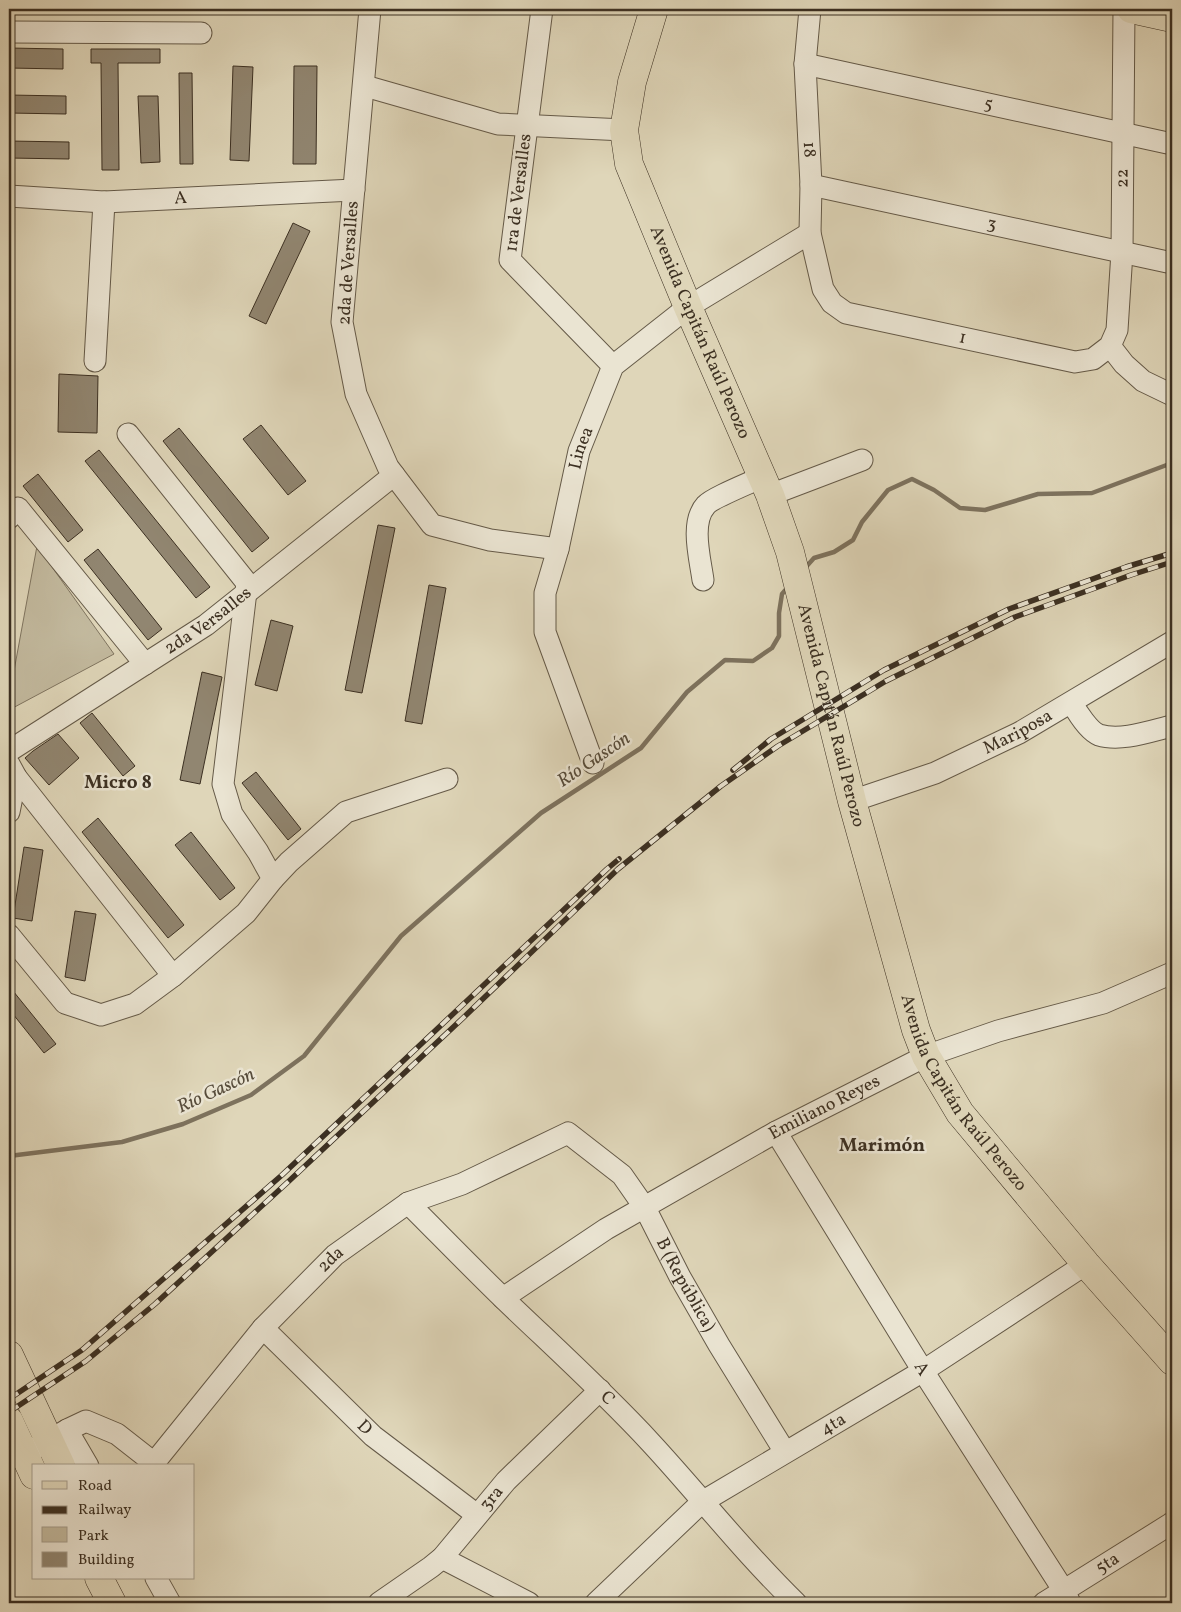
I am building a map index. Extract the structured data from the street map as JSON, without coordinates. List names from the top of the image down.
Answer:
{
  "streets": {
    "main road": ["Avenida Capitán Raúl Perozo"],
    "street": [
      "5",
      "18",
      "22",
      "1ra de Versalles",
      "A",
      "3",
      "2da de Versalles",
      "1",
      "Linea",
      "2da Versalles",
      "Mariposa",
      "Emiliano Reyes",
      "2da",
      "B (República)",
      "C",
      "4ta",
      "D",
      "3ra",
      "5ta"
    ]
  },
  "crossings": [
    ["5", "18"],
    ["5", "22"],
    ["18", "3"],
    ["18", "1"],
    ["22", "3"],
    ["22", "1"],
    ["1ra de Versalles", "Linea"],
    ["A", "2da de Versalles"],
    ["A", "Emiliano Reyes"],
    ["A", "4ta"],
    ["A", "5ta"],
    ["2da de Versalles", "Linea"],
    ["2da de Versalles", "2da Versalles"],
    ["Avenida Capitán Raúl Perozo", "Mariposa"],
    ["Avenida Capitán Raúl Perozo", "Emiliano Reyes"],
    ["Avenida Capitán Raúl Perozo", "4ta"],
    ["Emiliano Reyes", "B (República)"],
    ["Emiliano Reyes", "C"],
    ["2da", "B (República)"],
    ["2da", "C"],
    ["2da", "D"],
    ["B (República)", "4ta"],
    ["C", "4ta"],
    ["C", "3ra"],
    ["D", "3ra"]
  ],
  "districts": ["Micro 8", "Marimón"],
  "water": ["Río Gascón"],
  "legend": [
    "Road",
    "Railway",
    "Park",
    "Building"
  ]
}
